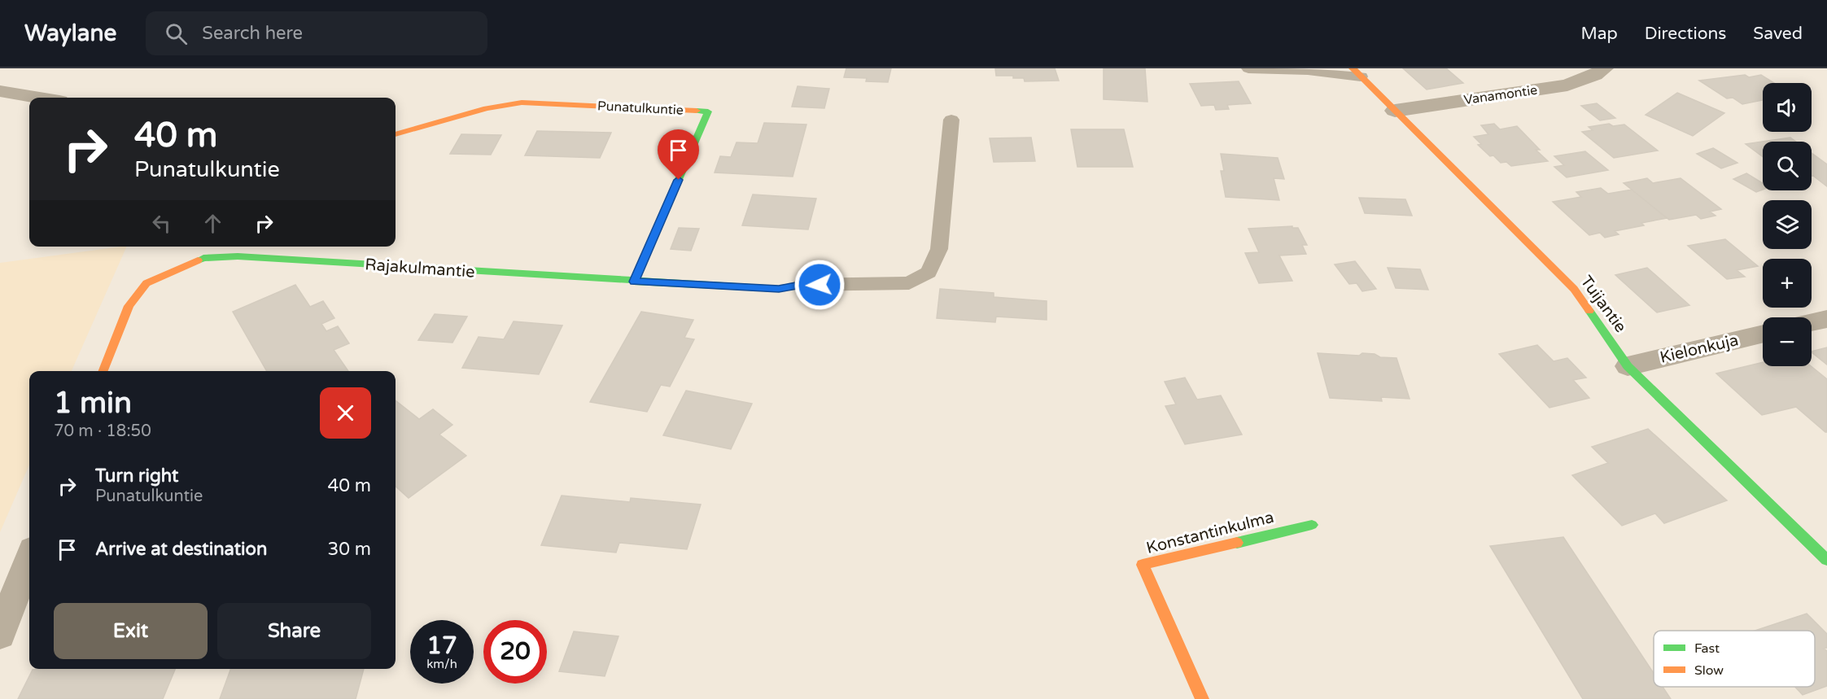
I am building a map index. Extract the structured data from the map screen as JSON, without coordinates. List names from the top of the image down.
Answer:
{
  "streets": {
    "street": [
      "Vanamontie",
      "Punatulkuntie",
      "Rajakulmantie",
      "Tuijantie",
      "Kielonkuja",
      "Konstantinkulma"
    ]
  },
  "crossings": [
    ["Vanamontie", "Tuijantie"],
    ["Punatulkuntie", "Rajakulmantie"],
    ["Tuijantie", "Kielonkuja"]
  ],
  "legend": ["Fast", "Slow"],
  "page": {
    "header": "Waylane",
    "search": "Search here",
    "nav": ["Map", "Directions", "Saved"],
    "map_buttons": ["+", "−"],
    "turn": ["40 m", "Punatulkuntie"],
    "heading": ["1 min", "70 m · 18:50"],
    "list": [
      {
        "name": "Turn right",
        "note": "Punatulkuntie",
        "value": "40 m"
      },
      {
        "name": "Arrive at destination",
        "value": "30 m"
      }
    ],
    "buttons": ["Exit", "Share"],
    "speed": "17 km/h",
    "limit": "20"
  }
}
